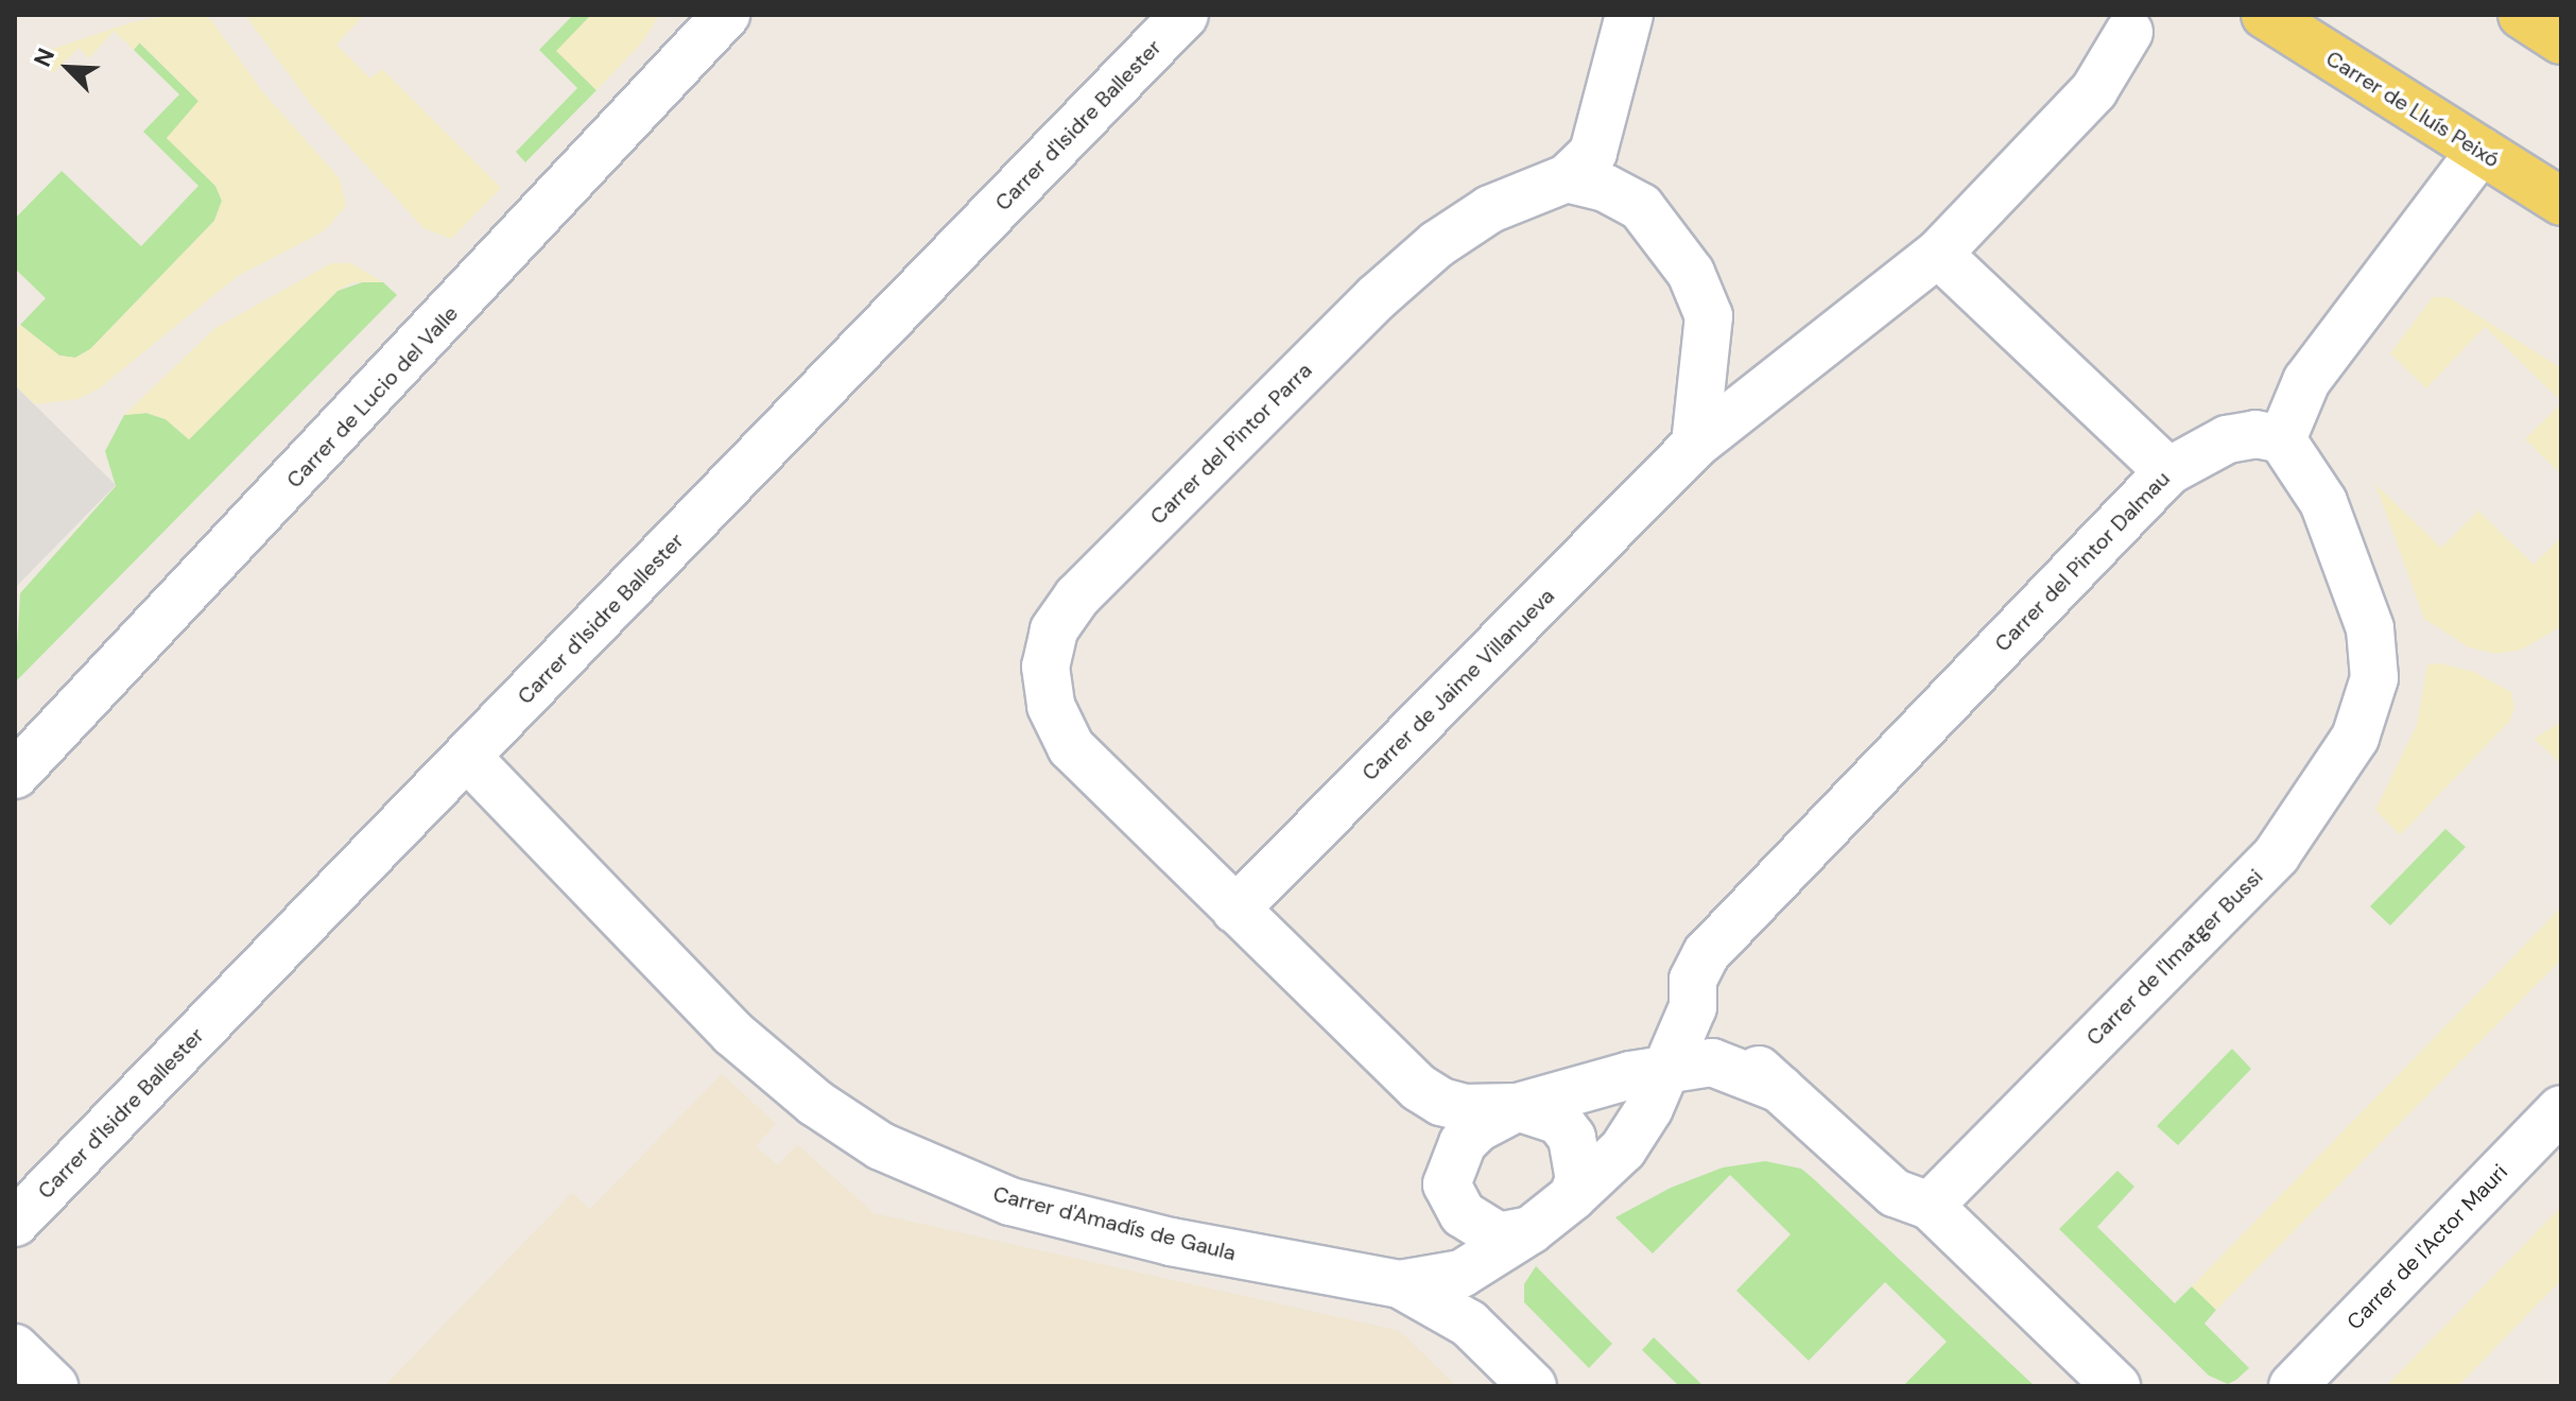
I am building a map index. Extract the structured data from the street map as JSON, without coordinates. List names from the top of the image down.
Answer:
{
  "streets": {
    "main road": ["Carrer de Lluís Peixó"],
    "street": [
      "Carrer d'Isidre Ballester",
      "Carrer de Lucio del Valle",
      "Carrer del Pintor Parra",
      "Carrer del Pintor Dalmau",
      "Carrer de Jaime Villanueva",
      "Carrer de l'Imatger Bussi",
      "Carrer d'Amadís de Gaula",
      "Carrer de l'Actor Mauri"
    ]
  },
  "crossings": [
    ["Carrer d'Isidre Ballester", "Carrer d'Amadís de Gaula"],
    ["Carrer del Pintor Parra", "Carrer de Jaime Villanueva"],
    ["Carrer del Pintor Dalmau", "Carrer de l'Imatger Bussi"],
    ["Carrer del Pintor Dalmau", "Carrer d'Amadís de Gaula"]
  ],
  "north": "top left"
}
